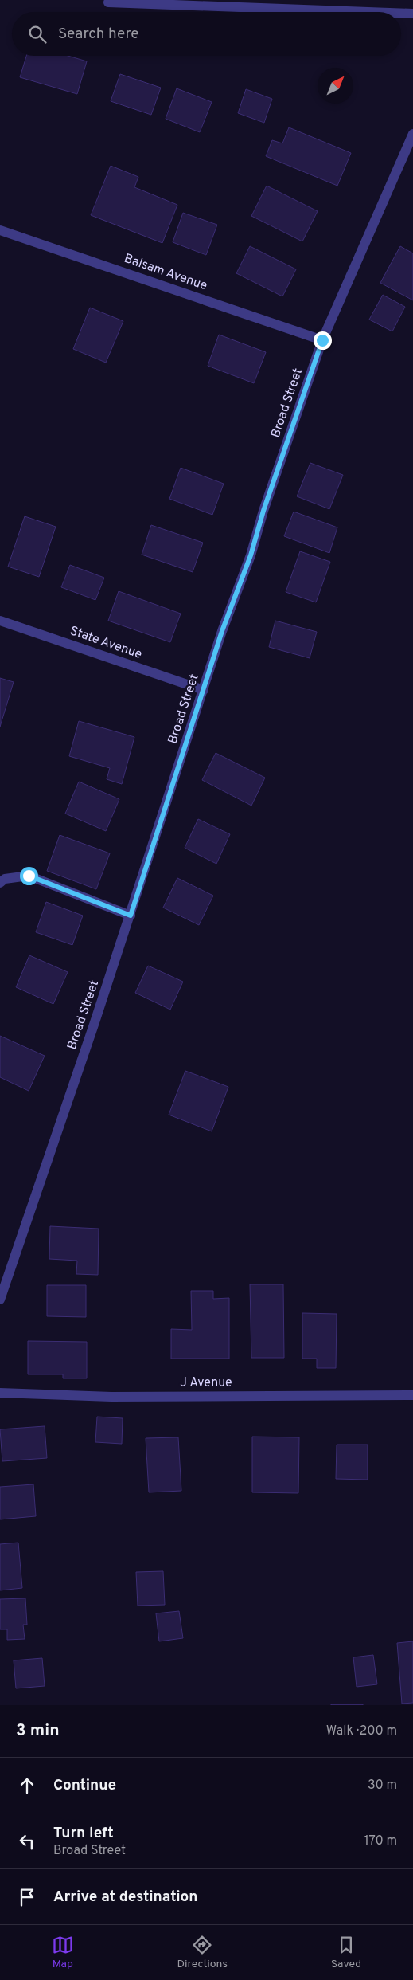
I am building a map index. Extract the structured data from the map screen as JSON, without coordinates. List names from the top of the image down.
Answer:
{
  "streets": {
    "street": [
      "Balsam Avenue",
      "Broad Street",
      "State Avenue",
      "J Avenue"
    ]
  },
  "crossings": [
    ["Balsam Avenue", "Broad Street"],
    ["Broad Street", "State Avenue"]
  ],
  "north": "top right",
  "page": {
    "search": "Search here",
    "heading": ["3 min", "Walk · 200 m"],
    "list": [
      ["Continue", "30 m"],
      ["Turn left", "Broad Street", "170 m"],
      "Arrive at destination"
    ],
    "nav": ["Map", "Directions", "Saved"]
  }
}
